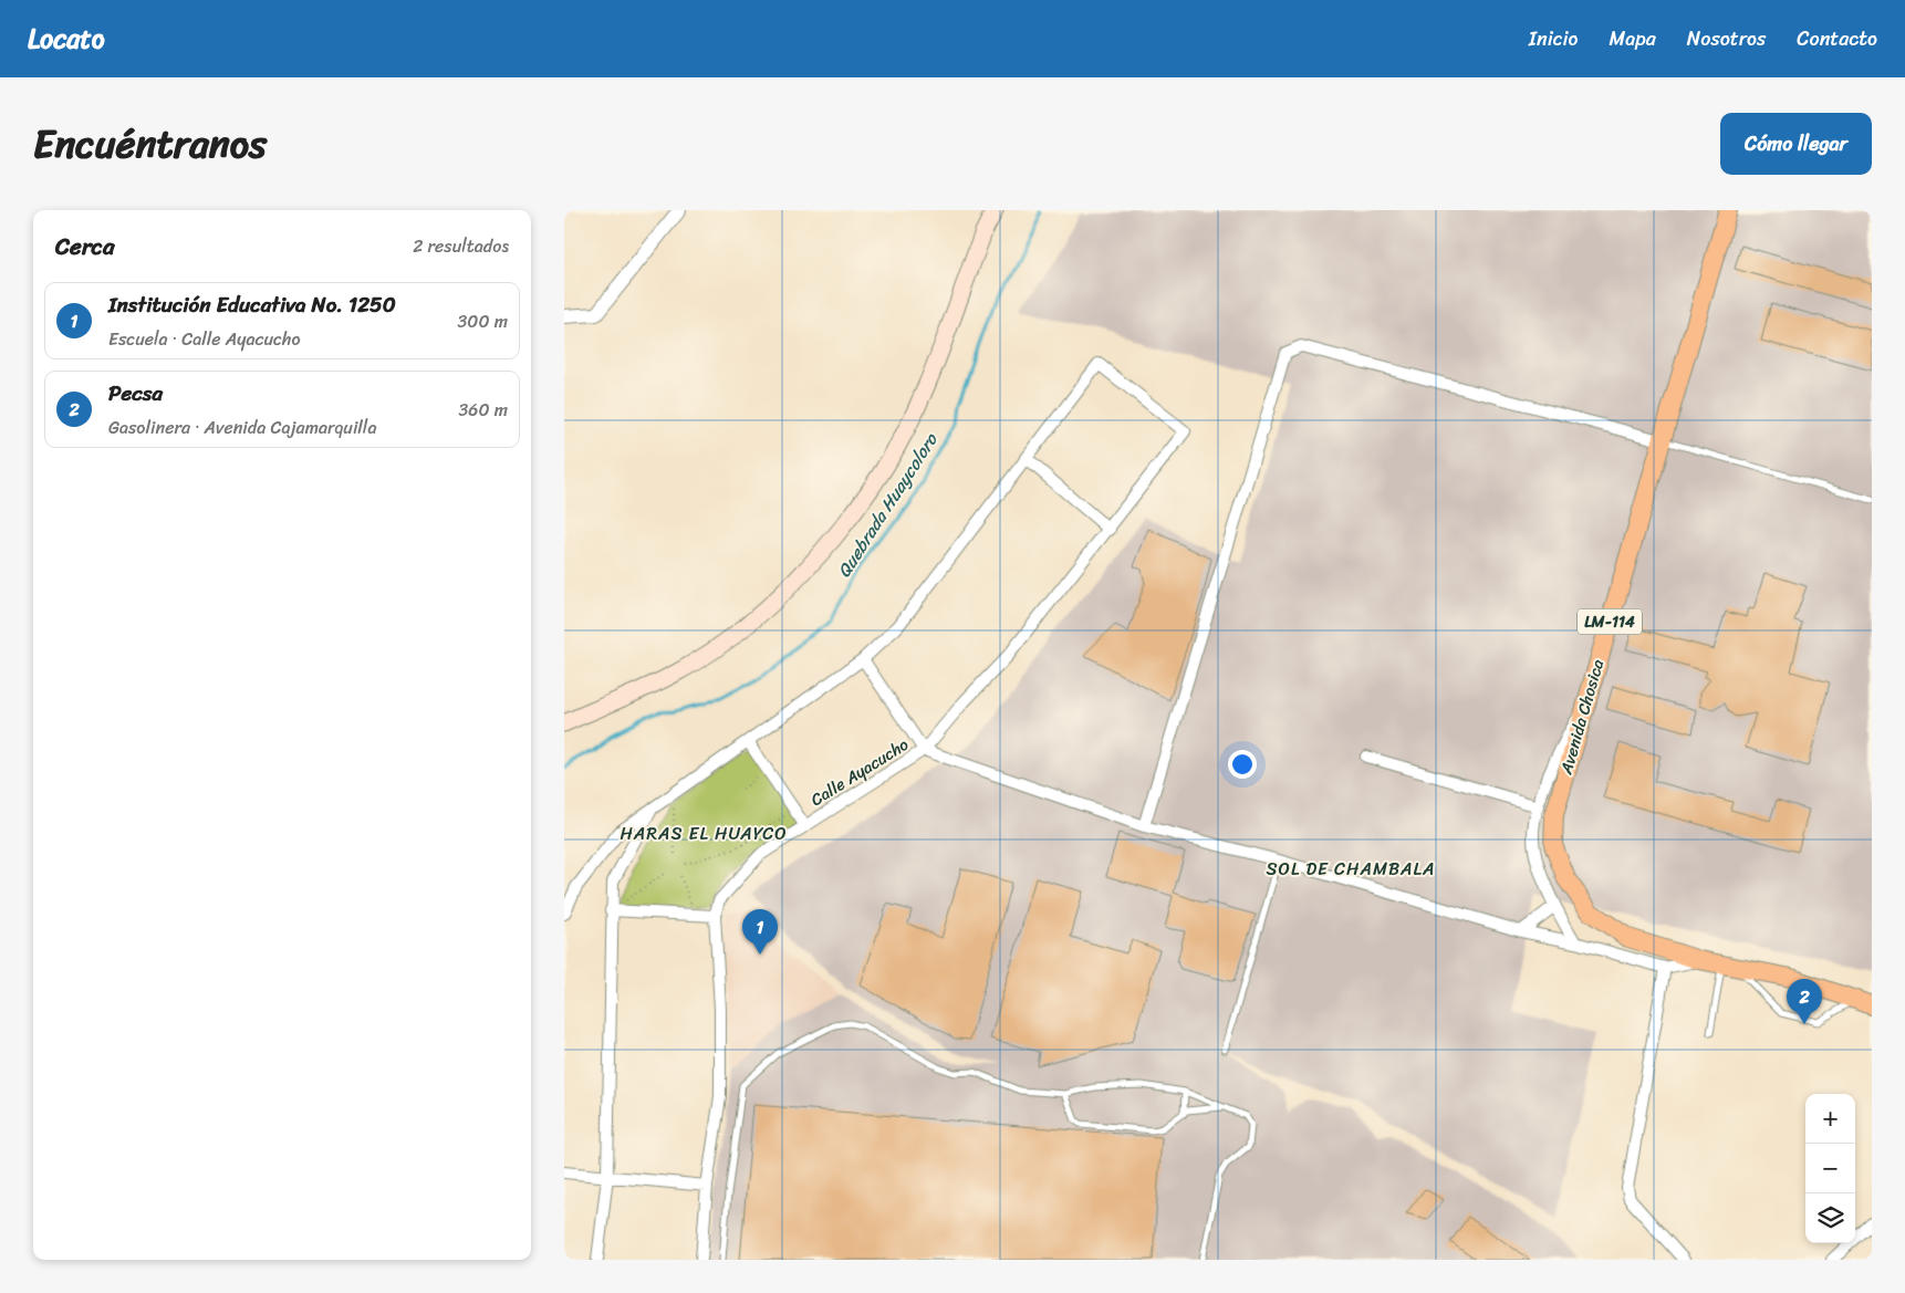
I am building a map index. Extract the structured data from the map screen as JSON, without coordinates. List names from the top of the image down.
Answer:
{
  "streets": {
    "main road": ["LM-114", "Avenida Chosica"],
    "street": ["Calle Ayacucho"]
  },
  "crossings": [
    ["LM-114", "Avenida Chosica"]
  ],
  "districts": ["HARAS EL HUAYCO", "SOL DE CHAMBALA"],
  "water": ["Quebrada Huaycoloro"],
  "page": {
    "header": "Locato",
    "nav": [
      "Inicio",
      "Mapa",
      "Nosotros",
      "Contacto"
    ],
    "title": "Encuéntranos",
    "buttons": "Cómo llegar",
    "heading": ["Cerca", "2 resultados"],
    "list": [
      {
        "mark": "1",
        "name": "Institución Educativa No. 1250",
        "note": "Escuela · Calle Ayacucho",
        "value": "300 m"
      },
      {
        "mark": "2",
        "name": "Pecsa",
        "note": "Gasolinera · Avenida Cajamarquilla",
        "value": "360 m"
      }
    ],
    "pins": ["1", "2"],
    "map_buttons": ["+", "−"]
  }
}
